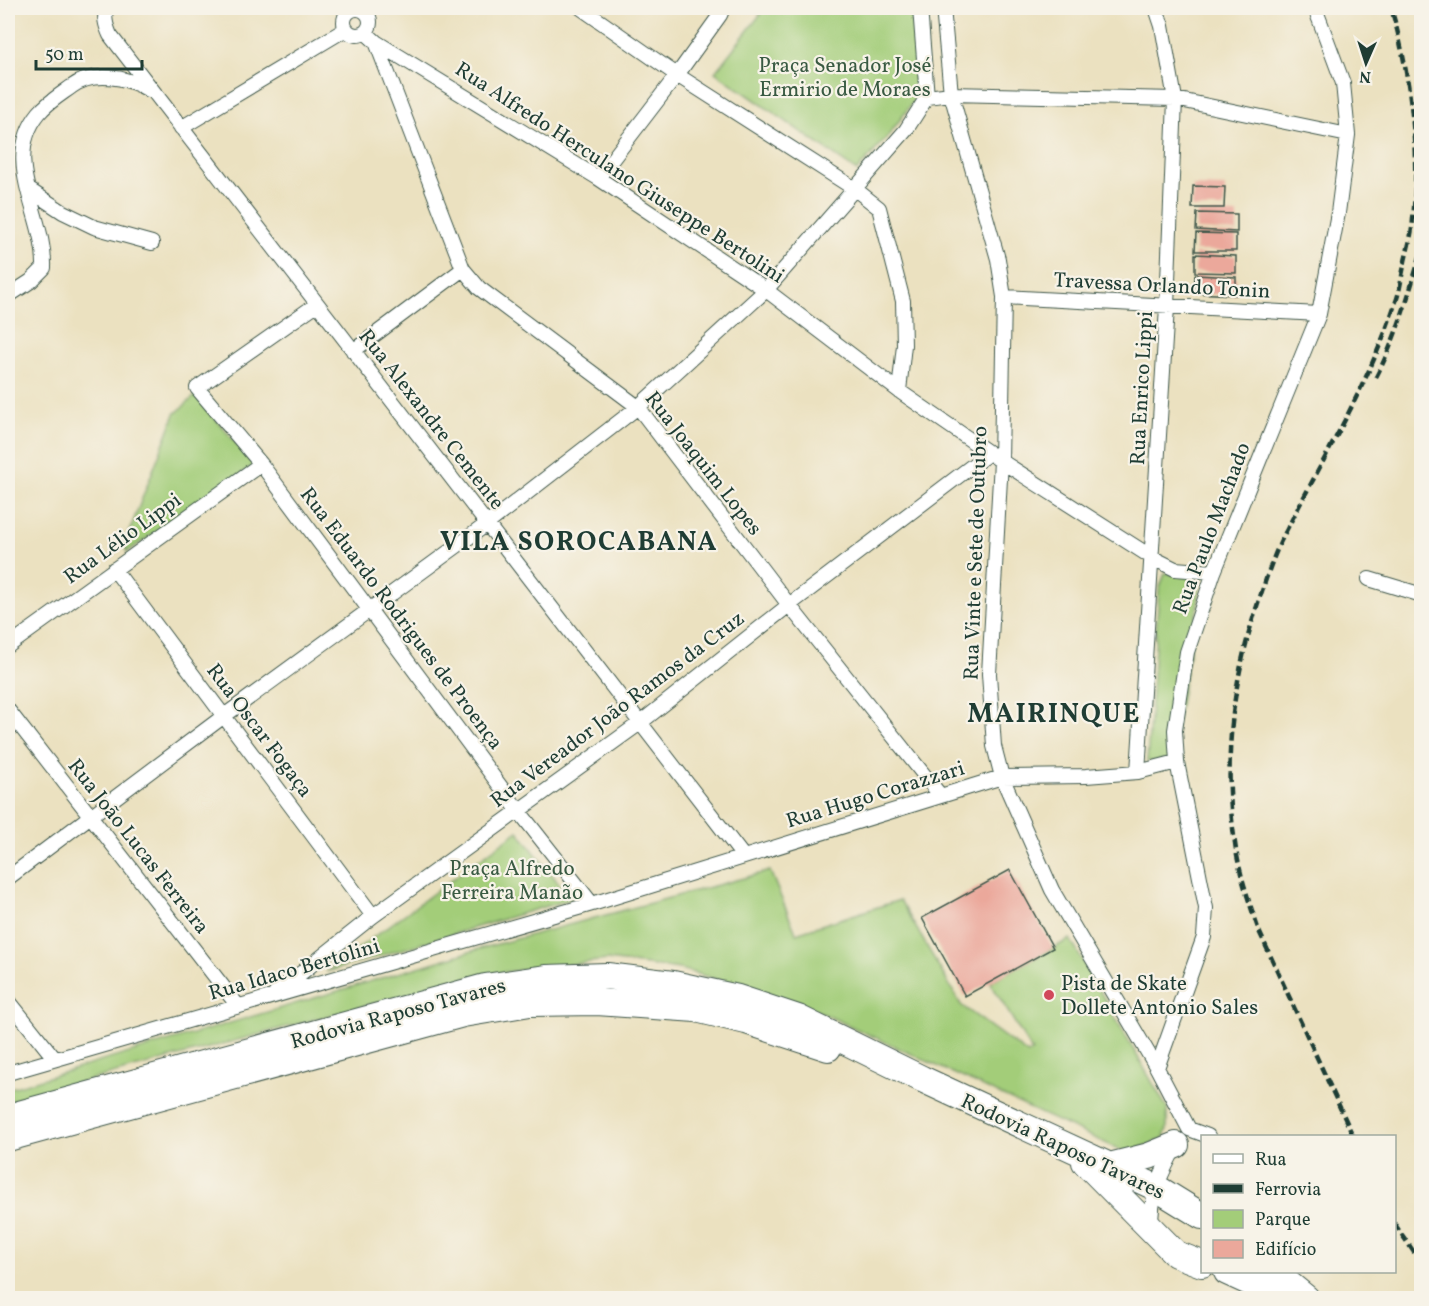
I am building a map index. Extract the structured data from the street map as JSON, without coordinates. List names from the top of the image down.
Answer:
{
  "streets": {
    "highway": ["Rodovia Raposo Tavares"],
    "street": [
      "Rua Alfredo Herculano Giuseppe Bertolini",
      "Travessa Orlando Tonin",
      "Rua Enrico Lippi",
      "Rua Alexandre Cemente",
      "Rua Joaquim Lopes",
      "Rua Paulo Machado",
      "Rua Lélio Lippi",
      "Rua Vinte e Sete de Outubro",
      "Rua Eduardo Rodrigues de Proença",
      "Rua Vereador João Ramos da Cruz",
      "Rua Oscar Fogaça",
      "Rua Hugo Corazzari",
      "Rua João Lucas Ferreira",
      "Rua Idaco Bertolini"
    ]
  },
  "crossings": [
    ["Rua Alfredo Herculano Giuseppe Bertolini", "Rua Enrico Lippi"],
    ["Rua Alfredo Herculano Giuseppe Bertolini", "Rua Joaquim Lopes"],
    ["Rua Alfredo Herculano Giuseppe Bertolini", "Rua Paulo Machado"],
    ["Rua Alfredo Herculano Giuseppe Bertolini", "Rua Vinte e Sete de Outubro"],
    ["Rua Alfredo Herculano Giuseppe Bertolini", "Rua Vereador João Ramos da Cruz"],
    ["Travessa Orlando Tonin", "Rua Enrico Lippi"],
    ["Travessa Orlando Tonin", "Rua Paulo Machado"],
    ["Travessa Orlando Tonin", "Rua Vinte e Sete de Outubro"],
    ["Rua Enrico Lippi", "Rua Hugo Corazzari"],
    ["Rua Alexandre Cemente", "Rua Eduardo Rodrigues de Proença"],
    ["Rua Alexandre Cemente", "Rua Vereador João Ramos da Cruz"],
    ["Rua Alexandre Cemente", "Rua Hugo Corazzari"],
    ["Rua Joaquim Lopes", "Rua Vereador João Ramos da Cruz"],
    ["Rua Joaquim Lopes", "Rua Hugo Corazzari"],
    ["Rua Paulo Machado", "Rua Vinte e Sete de Outubro"],
    ["Rua Paulo Machado", "Rua Hugo Corazzari"],
    ["Rua Lélio Lippi", "Rua Eduardo Rodrigues de Proença"],
    ["Rua Lélio Lippi", "Rua Oscar Fogaça"],
    ["Rua Vinte e Sete de Outubro", "Rua Vereador João Ramos da Cruz"],
    ["Rua Vinte e Sete de Outubro", "Rua Hugo Corazzari"],
    ["Rua Eduardo Rodrigues de Proença", "Rua Vereador João Ramos da Cruz"],
    ["Rua Eduardo Rodrigues de Proença", "Rua Hugo Corazzari"],
    ["Rua Eduardo Rodrigues de Proença", "Rua Idaco Bertolini"],
    ["Rua Vereador João Ramos da Cruz", "Rua Oscar Fogaça"],
    ["Rua Vereador João Ramos da Cruz", "Rua Idaco Bertolini"],
    ["Rua Hugo Corazzari", "Rua Idaco Bertolini"],
    ["Rua João Lucas Ferreira", "Rua Idaco Bertolini"]
  ],
  "districts": ["VILA SOROCABANA", "MAIRINQUE"],
  "parks": ["Praça Senador José Ermirio de Moraes", "Praça Alfredo Ferreira Manão"],
  "places": ["Pista de Skate Dollete Antonio Sales"],
  "legend": [
    "Rua",
    "Ferrovia",
    "Parque",
    "Edifício"
  ],
  "scale_bar": "50 m",
  "north": "bottom"
}
